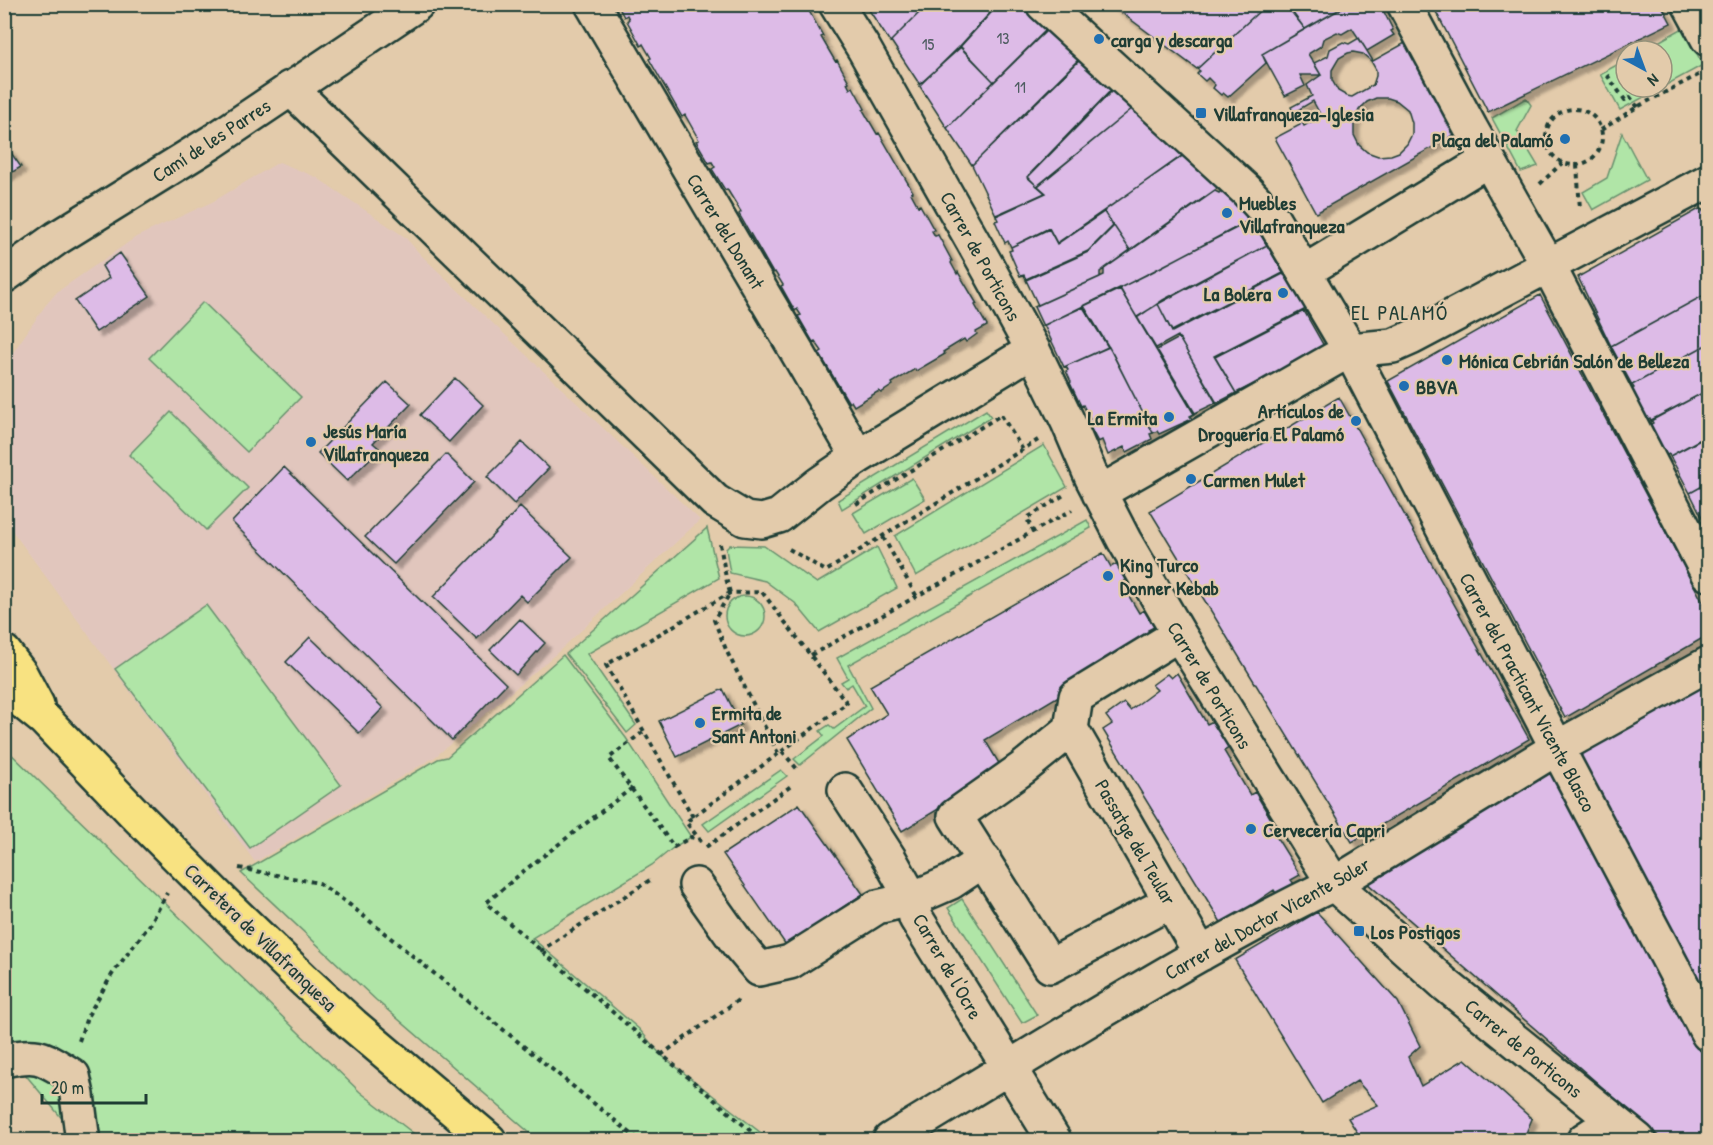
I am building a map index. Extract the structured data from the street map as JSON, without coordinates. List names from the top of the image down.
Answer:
{
  "streets": {
    "main road": ["Carretera de Villafranquesa"],
    "street": [
      "Camí de les Parres",
      "Carrer del Donant",
      "Carrer de Porticons",
      "Carrer del Practicant Vicente Blasco",
      "Passatge del Teular",
      "Carrer del Doctor Vicente Soler",
      "Carrer de l'Ocre"
    ]
  },
  "crossings": [
    ["Carrer de Porticons", "Carrer del Doctor Vicente Soler"],
    ["Carrer del Practicant Vicente Blasco", "Carrer del Doctor Vicente Soler"],
    ["Passatge del Teular", "Carrer del Doctor Vicente Soler"],
    ["Carrer del Doctor Vicente Soler", "Carrer de l'Ocre"]
  ],
  "districts": ["EL PALAMÓ"],
  "places": {
    "other": [
      "carga y descarga",
      "Plaça del Palamó",
      "Muebles Villafranqueza",
      "La Bolera",
      "Mónica Cebrián Salón de Belleza",
      "BBVA",
      "La Ermita",
      "Artículos de Droguería El Palamó",
      "Jesús María Villafranqueza",
      "Carmen Mulet",
      "King Turco Donner Kebab",
      "Ermita de Sant Antoni",
      "Cervecería Capri"
    ],
    "transit": ["Villafranqueza-Iglesia", "Los Postigos"]
  },
  "house_numbers": ["13", "15", "11"],
  "scale_bar": "20 m",
  "north": "bottom right"
}
